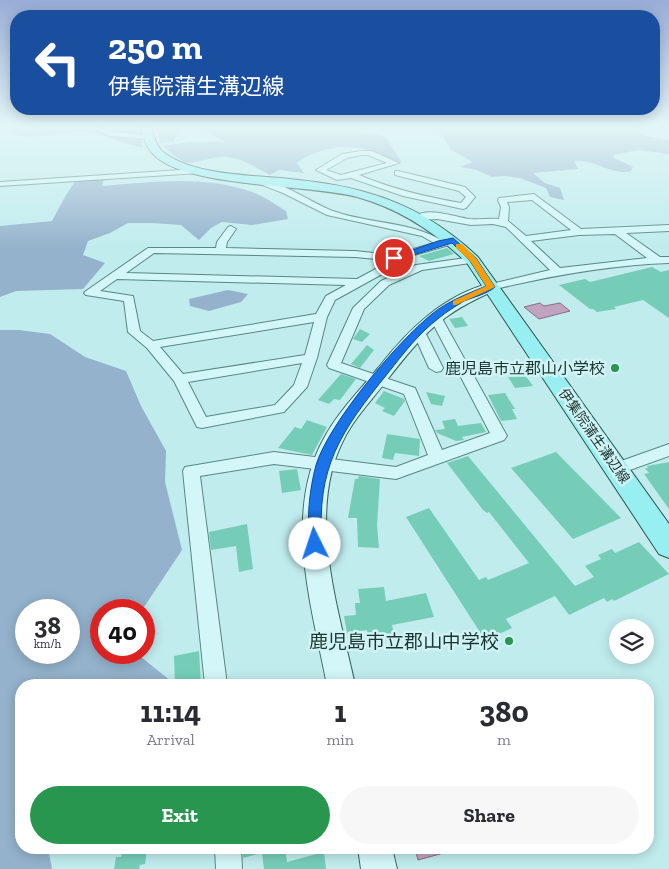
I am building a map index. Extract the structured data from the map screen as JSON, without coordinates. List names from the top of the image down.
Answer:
{
  "streets": {
    "main road": ["伊集院蒲生溝辺線"]
  },
  "places": ["鹿児島市立郡山小学校", "鹿児島市立郡山中学校"],
  "page": {
    "turn": ["250 m", "伊集院蒲生溝辺線"],
    "speed": "38 km/h",
    "limit": "40",
    "eta": [
      "11:14",
      "Arrival",
      "1",
      "min",
      "380",
      "m"
    ],
    "buttons": ["Exit", "Share"]
  }
}
